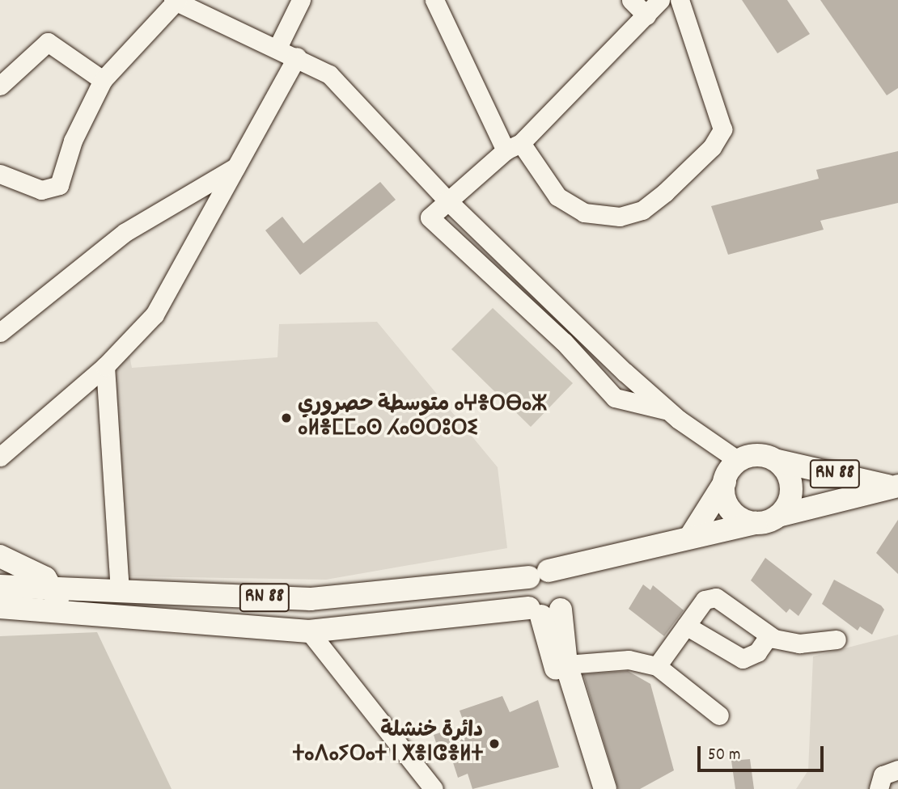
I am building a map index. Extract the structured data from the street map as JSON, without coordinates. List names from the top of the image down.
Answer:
{
  "streets": {
    "main road": ["RN 88"]
  },
  "places": ["متوسطة حصروري ⴰⵖⴻⵔⴱⴰⵣ ⴰⵍⴻⵎⵎⴰⵙ ⵃⴰⵙⵔⵓⵔⵉ", "دائرة خنشلة ⵜⴰⴷⴰⵢⵔⴰⵜ ⵏ ⵅⴻⵏⵛⴻⵍⵜ"],
  "scale_bar": "50 m"
}
